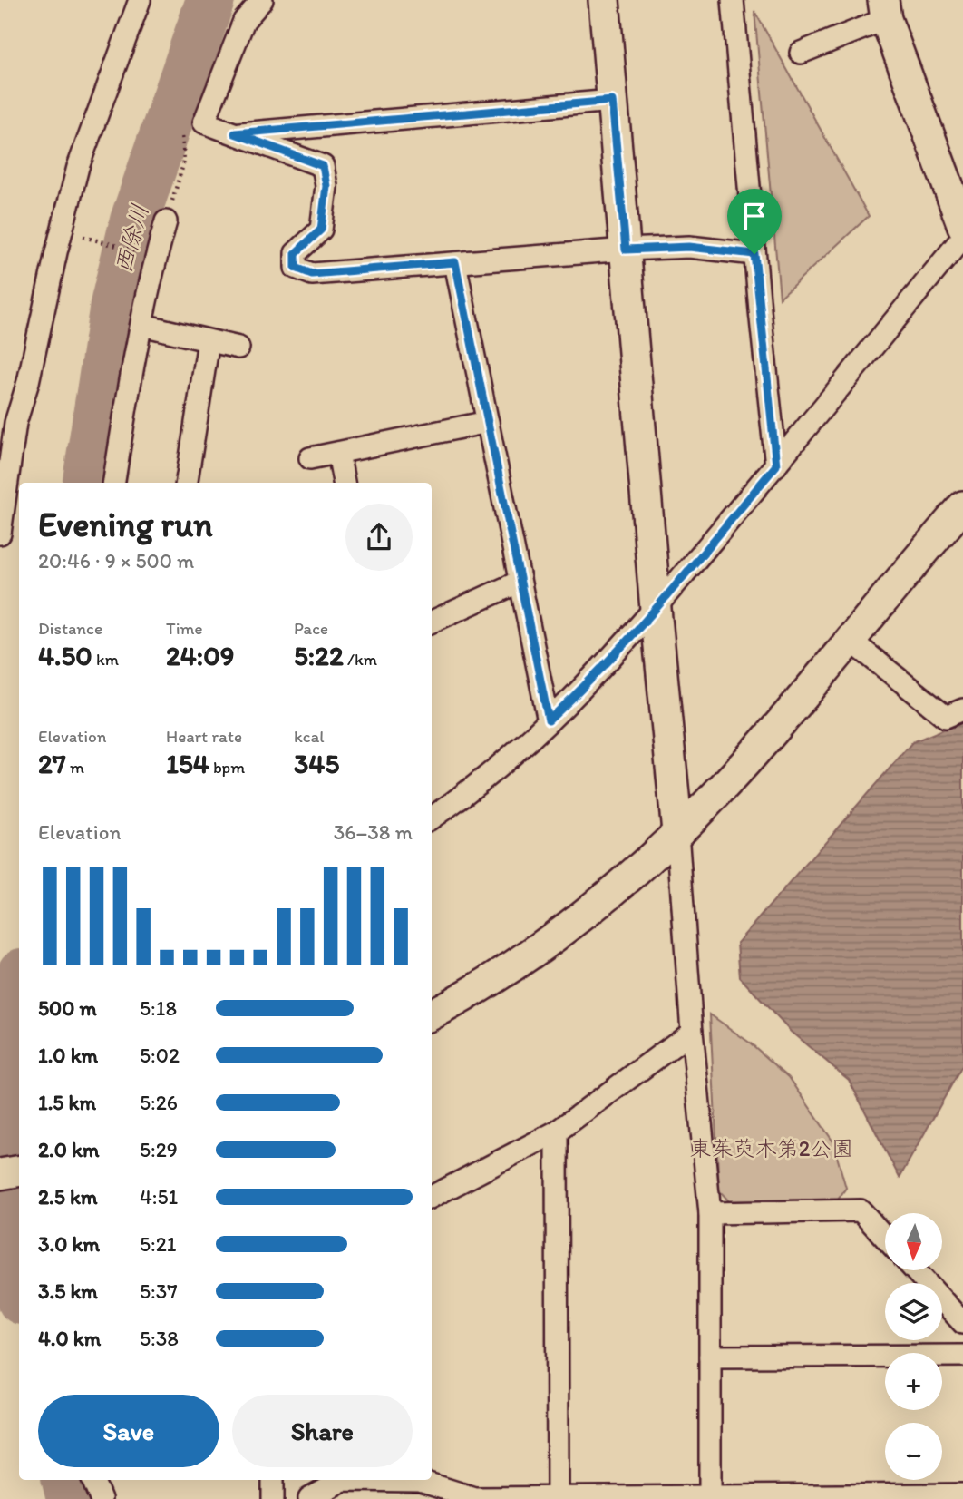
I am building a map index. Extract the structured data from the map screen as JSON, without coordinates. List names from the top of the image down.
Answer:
{
  "water": ["西除川"],
  "parks": ["東茱萸木第2公園"],
  "north": "bottom",
  "page": {
    "heading": ["Evening run", "20:46 · 9 × 500 m"],
    "stats": [
      ["Distance", "4.50 km"],
      ["Time", "24:09"],
      ["Pace", "5:22 /km"],
      ["Elevation", "27 m"],
      ["Heart rate", "154 bpm"],
      ["kcal", "345"]
    ],
    "chart": ["Elevation", "36–38 m"],
    "list": [
      {
        "name": "500 m",
        "note": "5:18"
      },
      {
        "name": "1.0 km",
        "note": "5:02"
      },
      {
        "name": "1.5 km",
        "note": "5:26"
      },
      {
        "name": "2.0 km",
        "note": "5:29"
      },
      {
        "name": "2.5 km",
        "note": "4:51"
      },
      {
        "name": "3.0 km",
        "note": "5:21"
      },
      {
        "name": "3.5 km",
        "note": "5:37"
      },
      {
        "name": "4.0 km",
        "note": "5:38"
      }
    ],
    "map_buttons": ["+", "−"],
    "buttons": ["Save", "Share"]
  }
}
